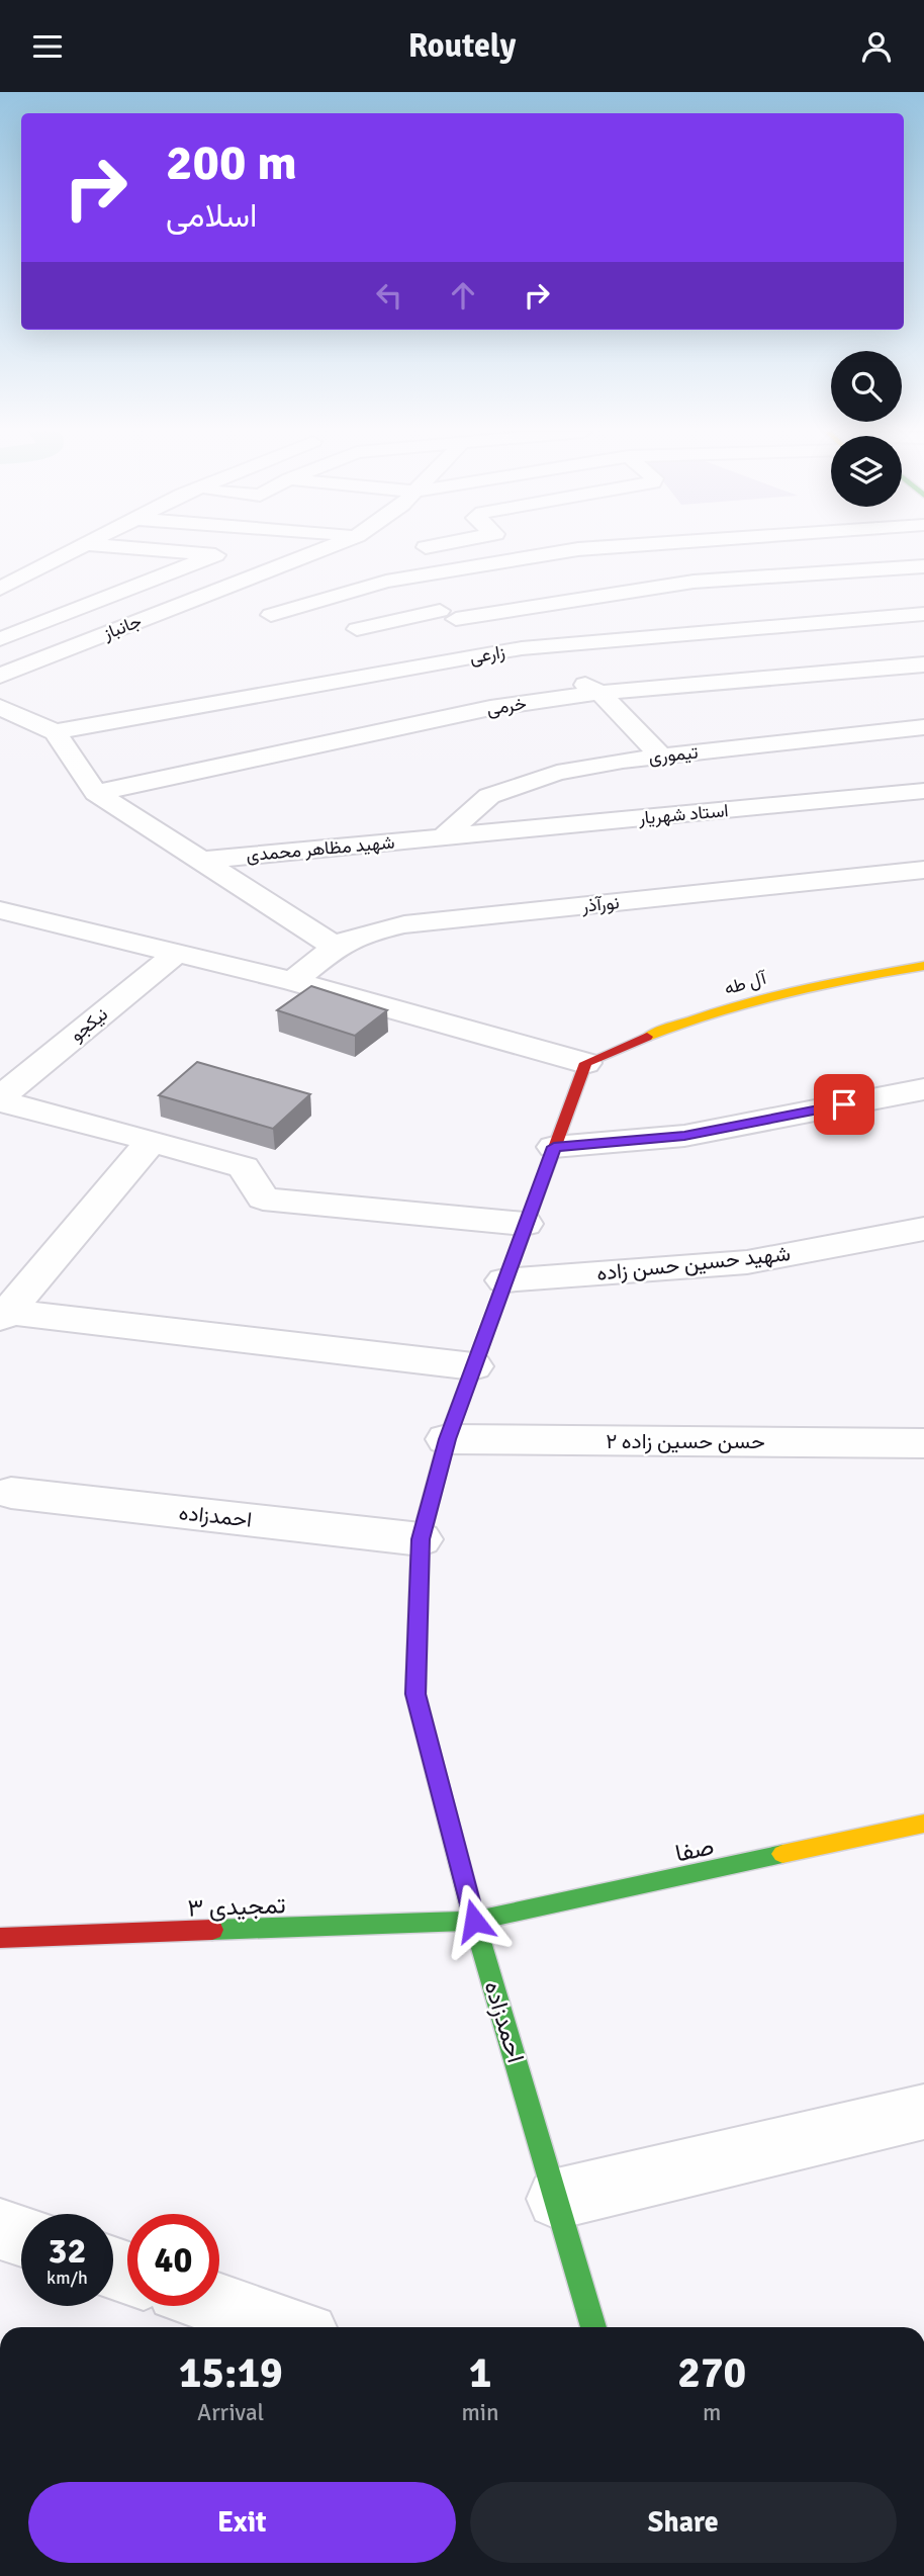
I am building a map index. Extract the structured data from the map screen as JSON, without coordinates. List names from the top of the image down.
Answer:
{
  "streets": {
    "street": [
      "جانباز",
      "زارعی",
      "خرمی",
      "تیموری",
      "استاد شهریار",
      "شهید مظاهر محمدی",
      "نورآذر",
      "آل طه",
      "نیکجو",
      "شهید حسین حسن زاده",
      "حسن حسین زاده ۲",
      "احمدزاده",
      "صفا",
      "تمجیدی ۳"
    ]
  },
  "crossings": [
    ["تیموری", "استاد شهریار"],
    ["تیموری", "شهید مظاهر محمدی"],
    ["استاد شهریار", "شهید مظاهر محمدی"],
    ["آل طه", "احمدزاده"],
    ["شهید حسین حسن زاده", "احمدزاده"],
    ["حسن حسین زاده ۲", "احمدزاده"],
    ["احمدزاده", "صفا"],
    ["احمدزاده", "تمجیدی ۳"],
    ["صفا", "تمجیدی ۳"]
  ],
  "page": {
    "header": "Routely",
    "turn": ["200 m", "اسلامی"],
    "speed": "32 km/h",
    "limit": "40",
    "eta": [
      "15:19",
      "Arrival",
      "1",
      "min",
      "270",
      "m"
    ],
    "buttons": ["Exit", "Share"]
  }
}
